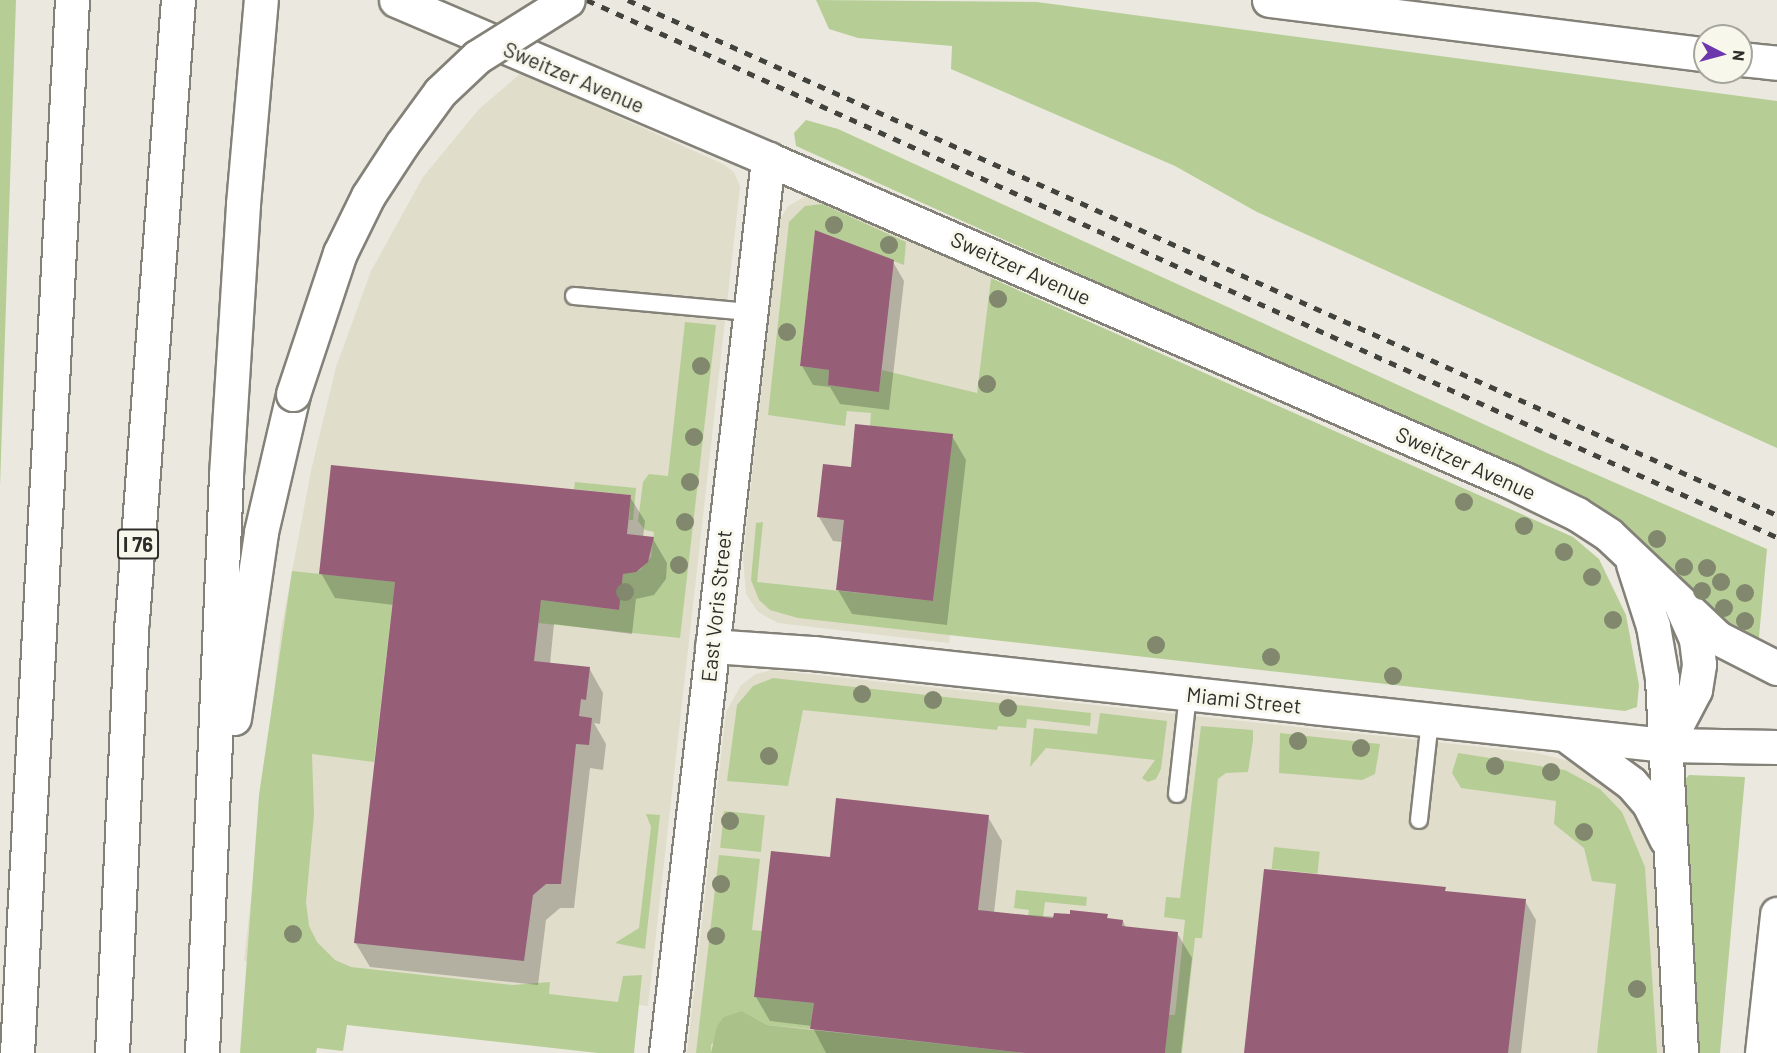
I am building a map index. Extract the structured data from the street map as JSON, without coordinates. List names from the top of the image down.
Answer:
{
  "streets": {
    "main road": [
      "Sweitzer Avenue",
      "I 76",
      "East Voris Street",
      "Miami Street"
    ]
  },
  "crossings": [
    ["Sweitzer Avenue", "East Voris Street"],
    ["Sweitzer Avenue", "Miami Street"],
    ["East Voris Street", "Miami Street"]
  ],
  "north": "right"
}
